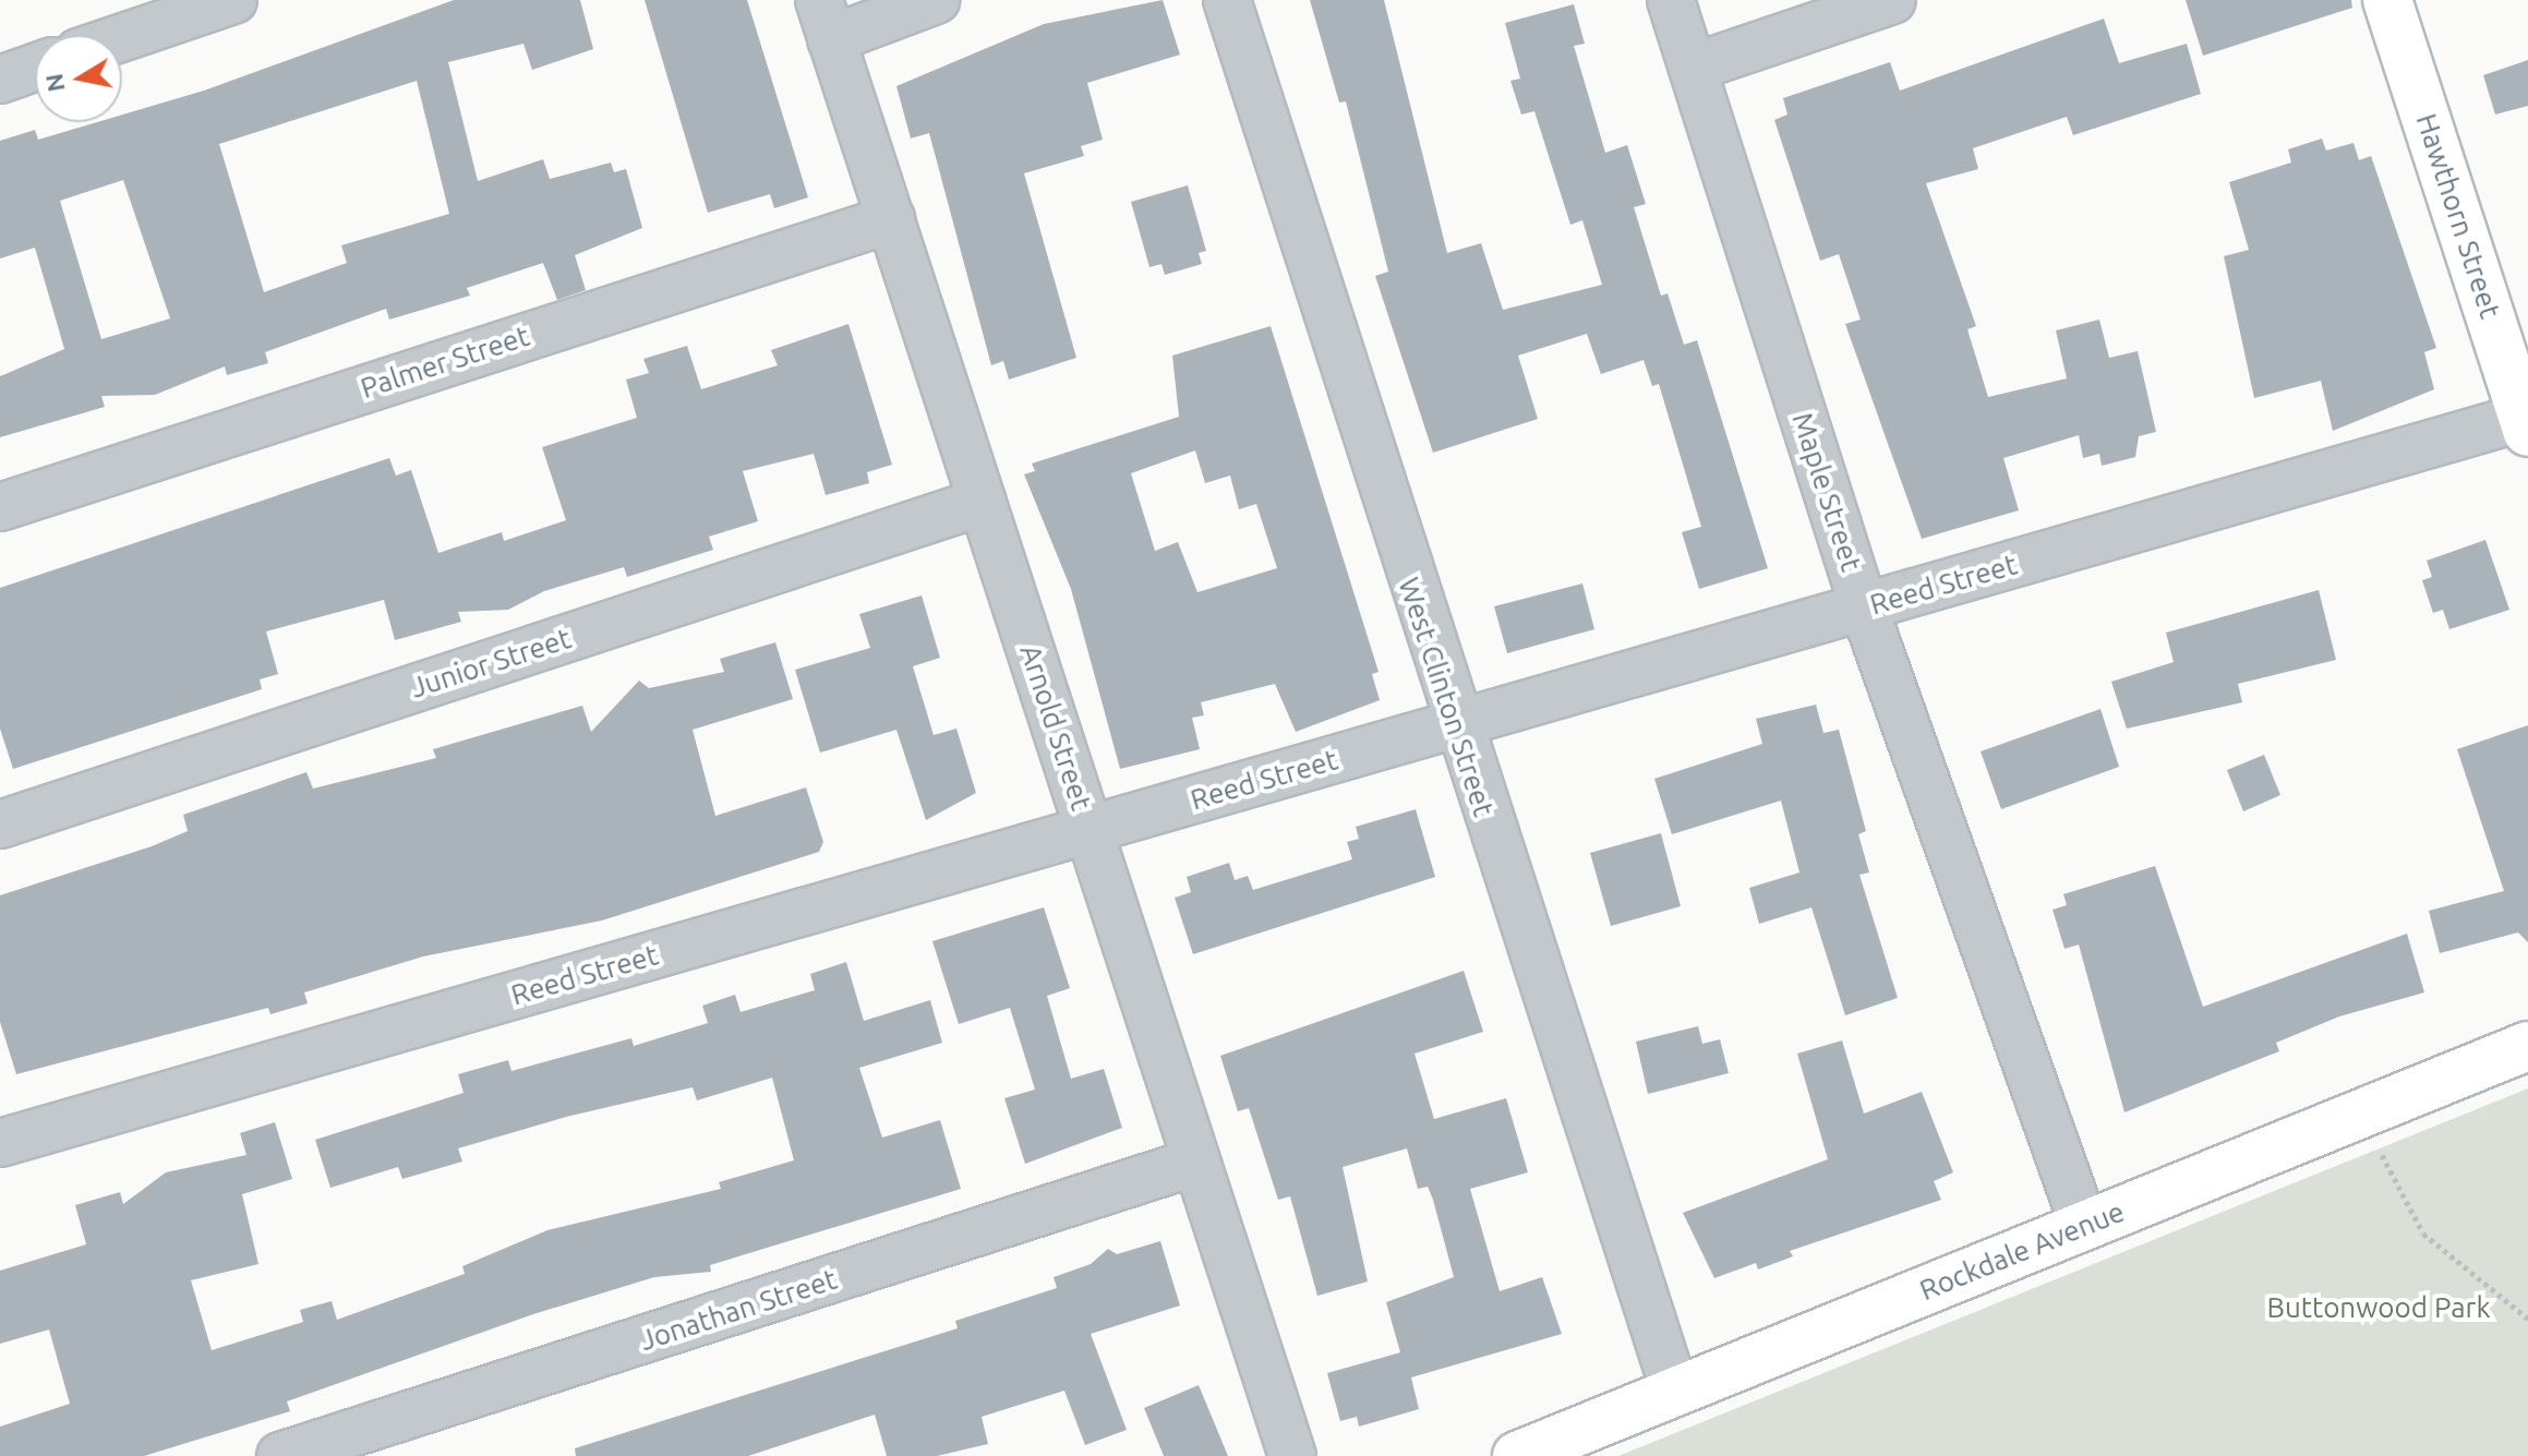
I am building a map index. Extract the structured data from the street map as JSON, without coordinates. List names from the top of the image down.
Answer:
{
  "streets": {
    "main road": ["Hawthorn Street", "Rockdale Avenue"],
    "street": [
      "Palmer Street",
      "Maple Street",
      "Reed Street",
      "Junior Street",
      "West Clinton Street",
      "Arnold Street",
      "Jonathan Street"
    ]
  },
  "crossings": [
    ["Hawthorn Street", "Reed Street"],
    ["Palmer Street", "Arnold Street"],
    ["Maple Street", "Reed Street"],
    ["Maple Street", "Rockdale Avenue"],
    ["Reed Street", "West Clinton Street"],
    ["Reed Street", "Arnold Street"],
    ["Junior Street", "Arnold Street"],
    ["West Clinton Street", "Rockdale Avenue"],
    ["Arnold Street", "Jonathan Street"]
  ],
  "parks": ["Buttonwood Park"],
  "north": "left"
}
